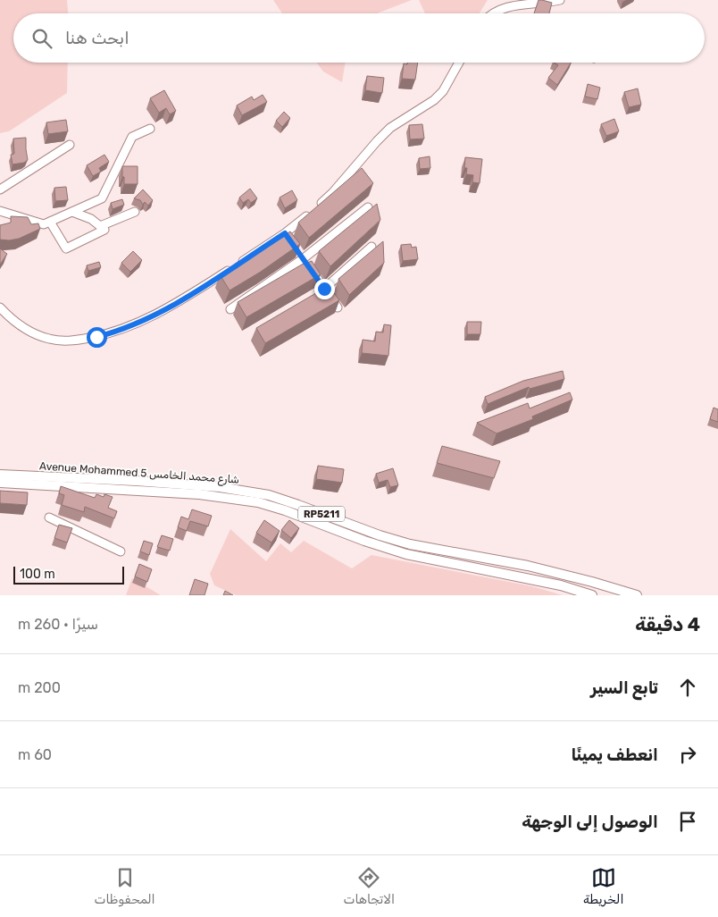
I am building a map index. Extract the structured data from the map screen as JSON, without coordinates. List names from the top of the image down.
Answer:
{
  "streets": {
    "main road": ["Avenue Mohammed 5 شارع محمد الخامس", "RP5211"]
  },
  "scale_bar": "100 m",
  "page": {
    "search": "ابحث هنا",
    "scale": "100 m",
    "heading": ["4 دقيقة", "سيرًا · 260 m"],
    "list": [
      ["تابع السير", "200 m"],
      ["انعطف يمينًا", "60 m"],
      "الوصول إلى الوجهة"
    ],
    "nav": ["الخريطة", "الاتجاهات", "المحفوظات"]
  }
}
